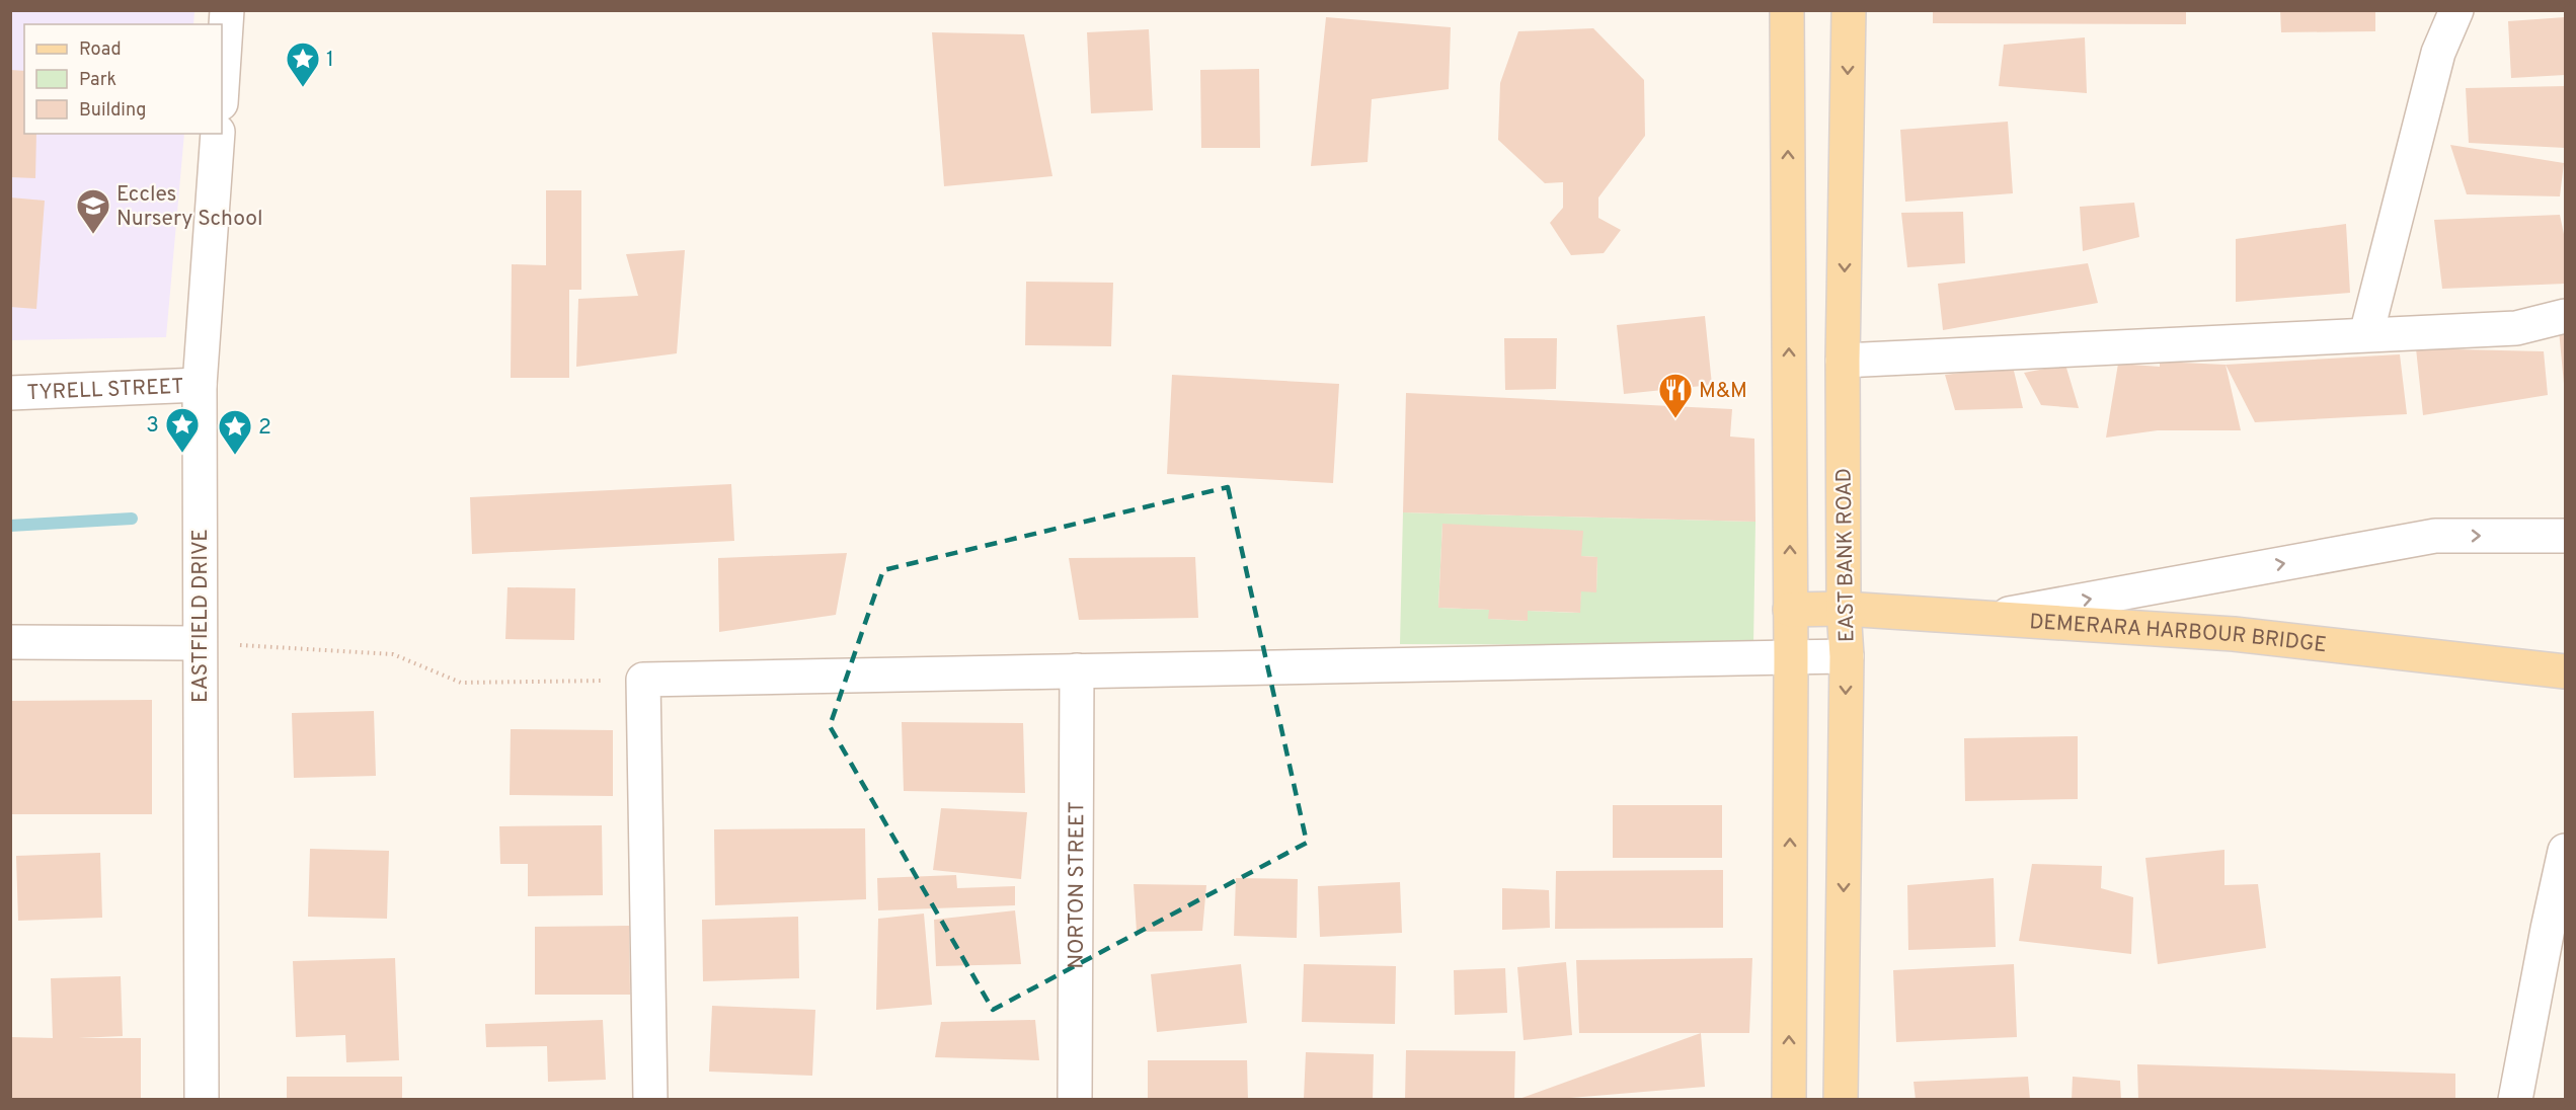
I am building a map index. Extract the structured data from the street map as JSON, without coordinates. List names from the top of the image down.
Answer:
{
  "streets": {
    "main road": ["EAST BANK ROAD", "DEMERARA HARBOUR BRIDGE"],
    "street": ["TYRELL STREET", "EASTFIELD DRIVE", "NORTON STREET"]
  },
  "crossings": [
    ["TYRELL STREET", "EASTFIELD DRIVE"],
    ["EAST BANK ROAD", "DEMERARA HARBOUR BRIDGE"]
  ],
  "places": {
    "place": ["1", "3", "2"],
    "school or university": ["Eccles Nursery School"],
    "restaurant": ["M&M"]
  },
  "legend": ["Road", "Park", "Building"]
}
